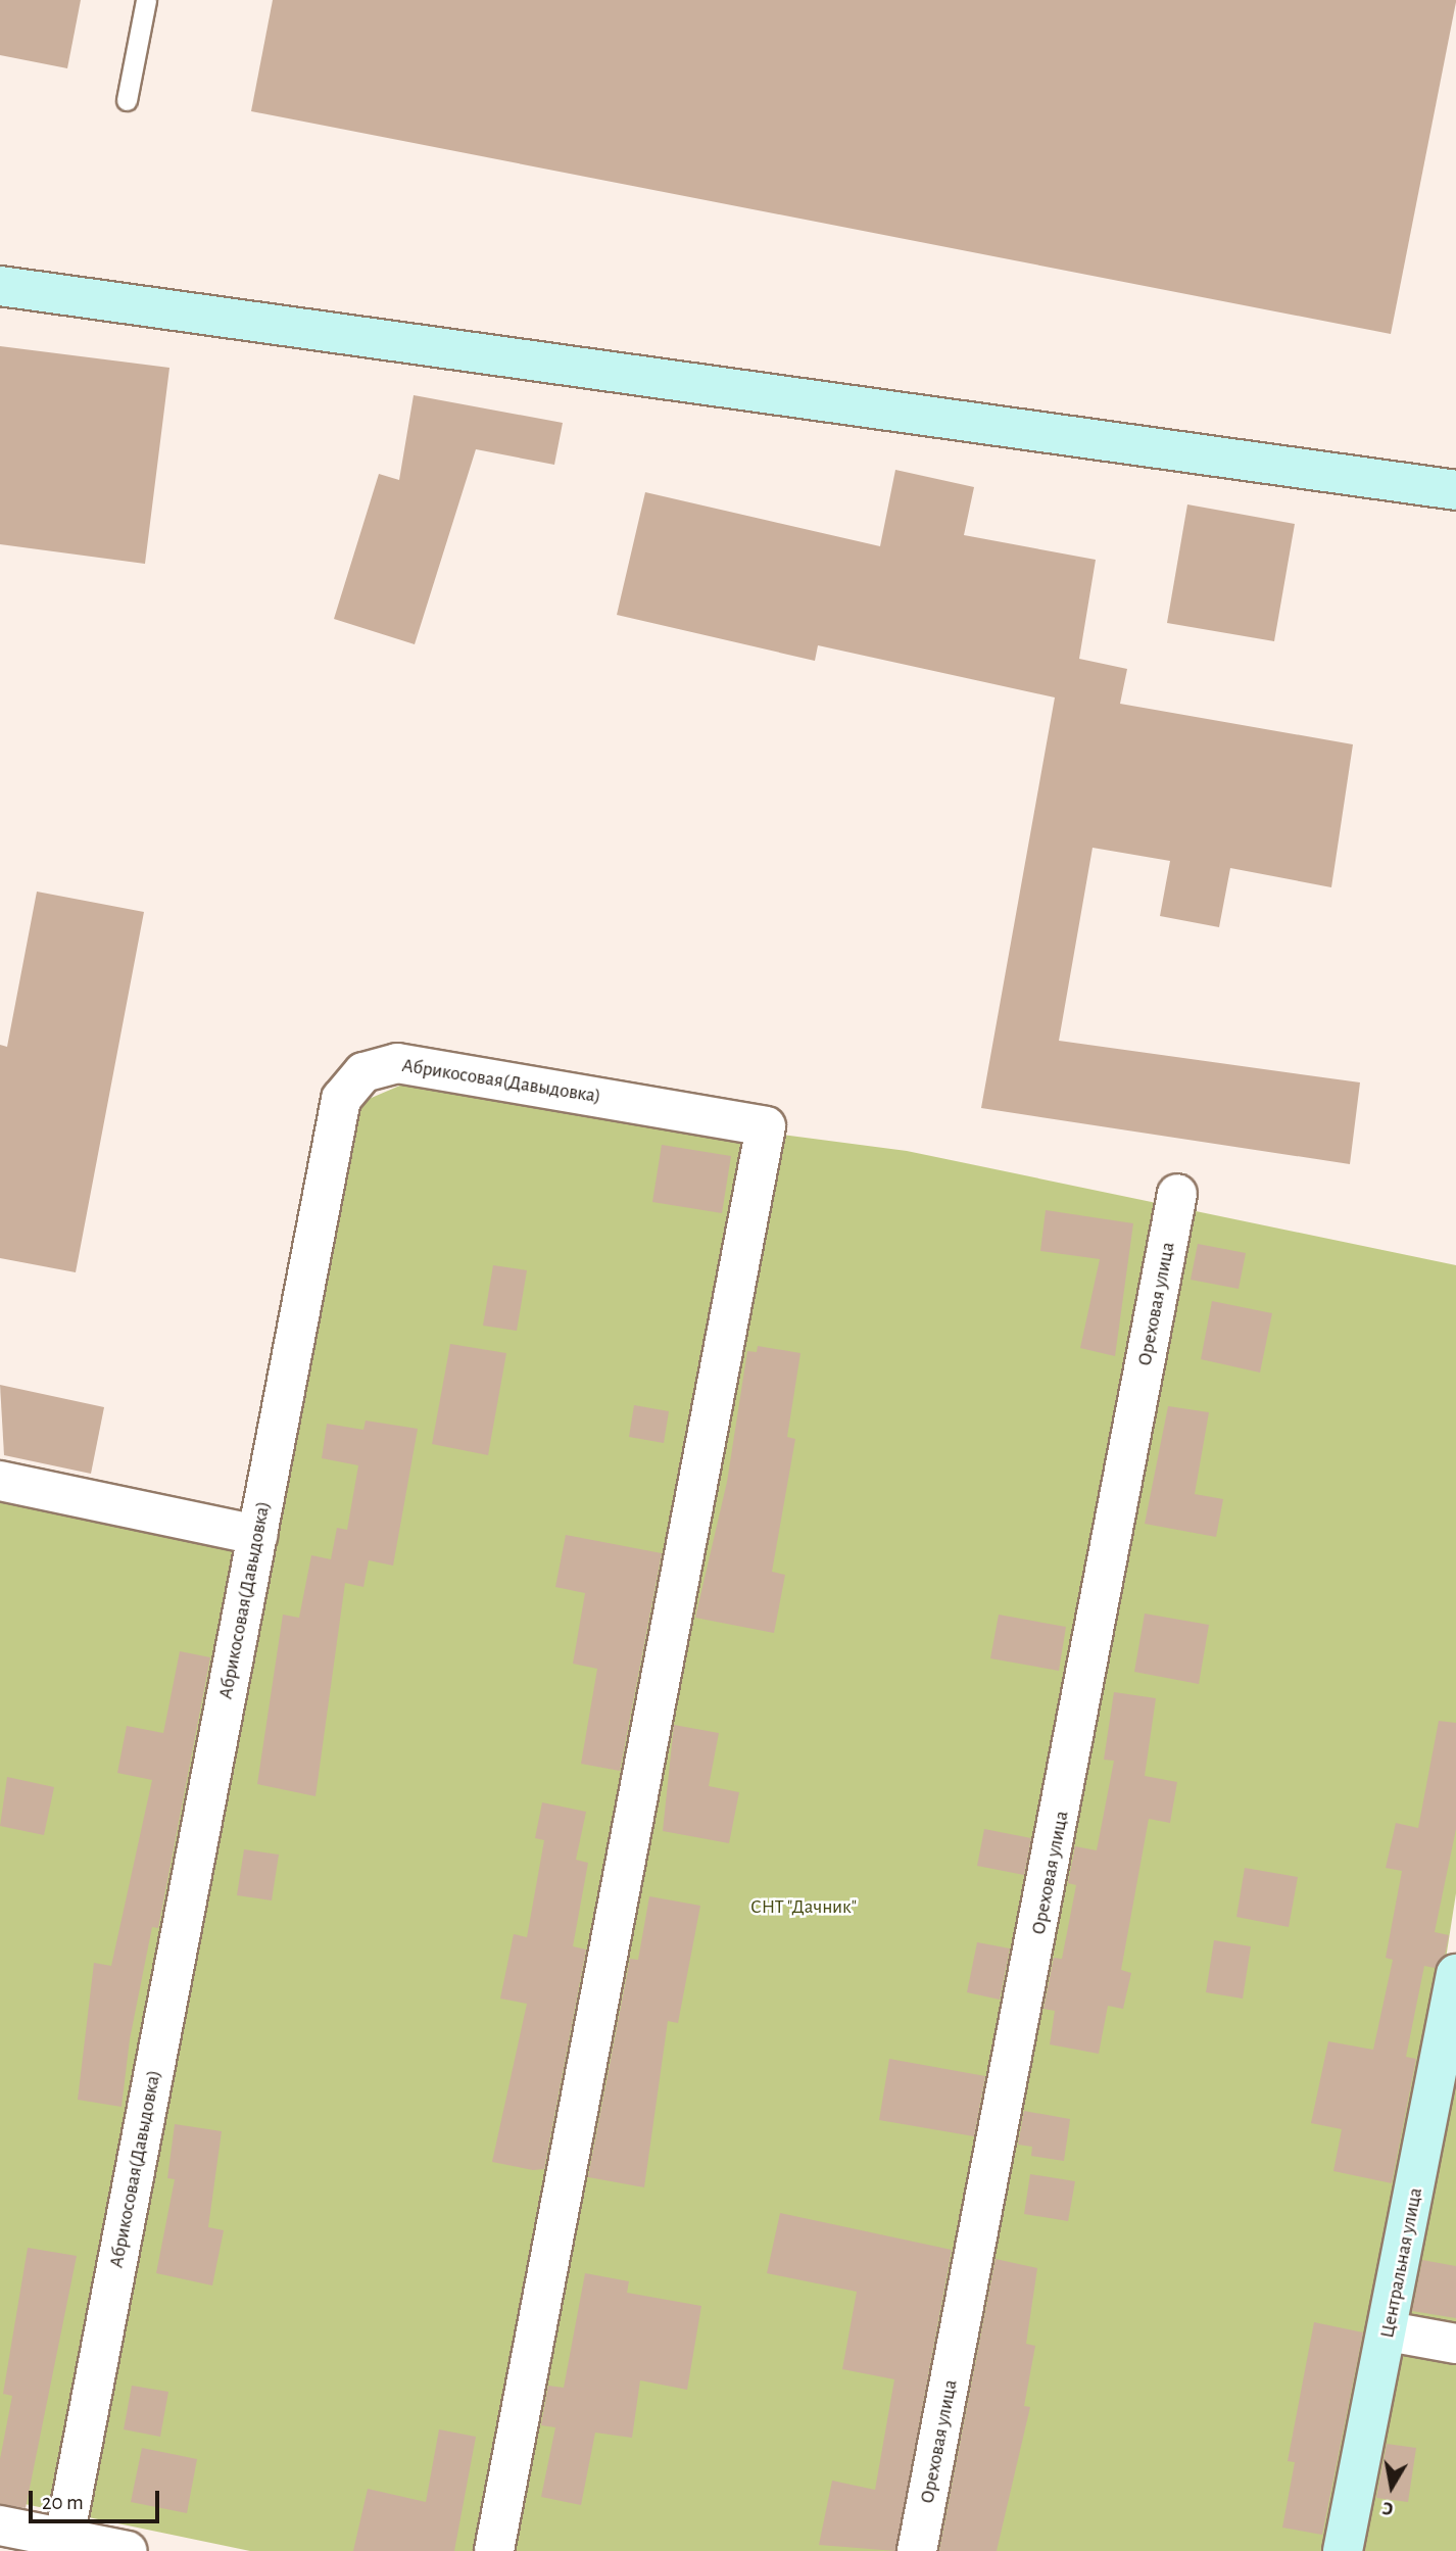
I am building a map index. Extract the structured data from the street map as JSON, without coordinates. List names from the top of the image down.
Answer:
{
  "streets": {
    "street": ["Абрикосовая(Давыдовка)", "Ореховая улица", "Центральная улица"]
  },
  "parks": ["СНТ \"Дачник\""],
  "scale_bar": "20 m",
  "north": "bottom"
}
